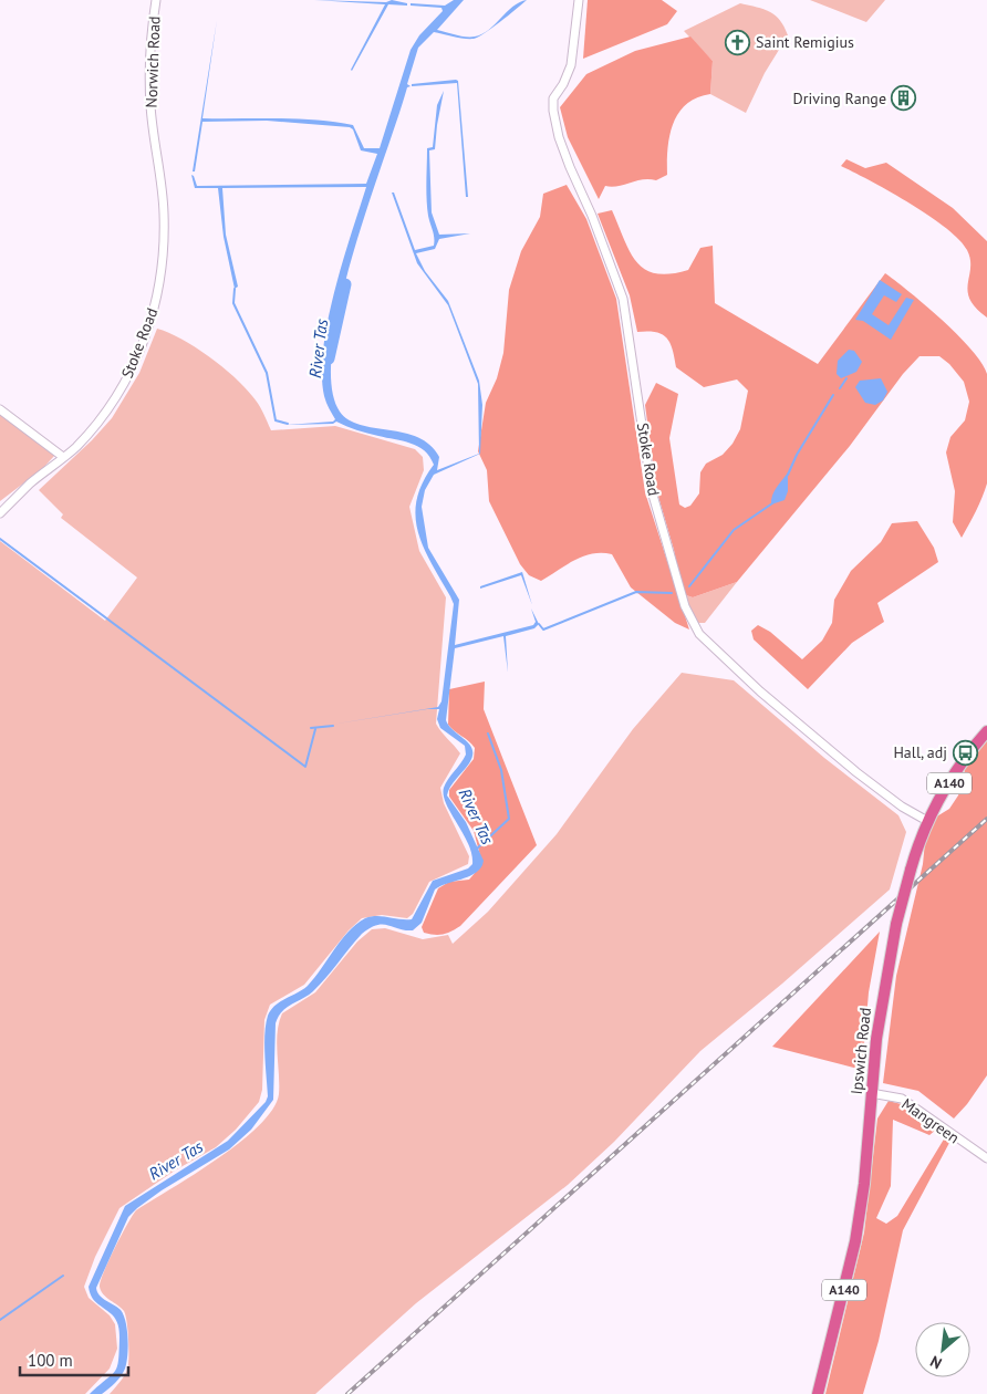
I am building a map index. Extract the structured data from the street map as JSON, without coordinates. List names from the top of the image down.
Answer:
{
  "streets": {
    "highway": ["A140", "Ipswich Road"],
    "street": ["Norwich Road", "Stoke Road", "Mangreen"]
  },
  "crossings": [
    ["Norwich Road", "Stoke Road"],
    ["Stoke Road", "Ipswich Road"],
    ["Ipswich Road", "Mangreen"]
  ],
  "water": ["River Tas"],
  "places": {
    "church": ["Saint Remigius"],
    "building": ["Driving Range"],
    "bus stop": ["Hall, adj"]
  },
  "scale_bar": "100 m",
  "north": "bottom left"
}
